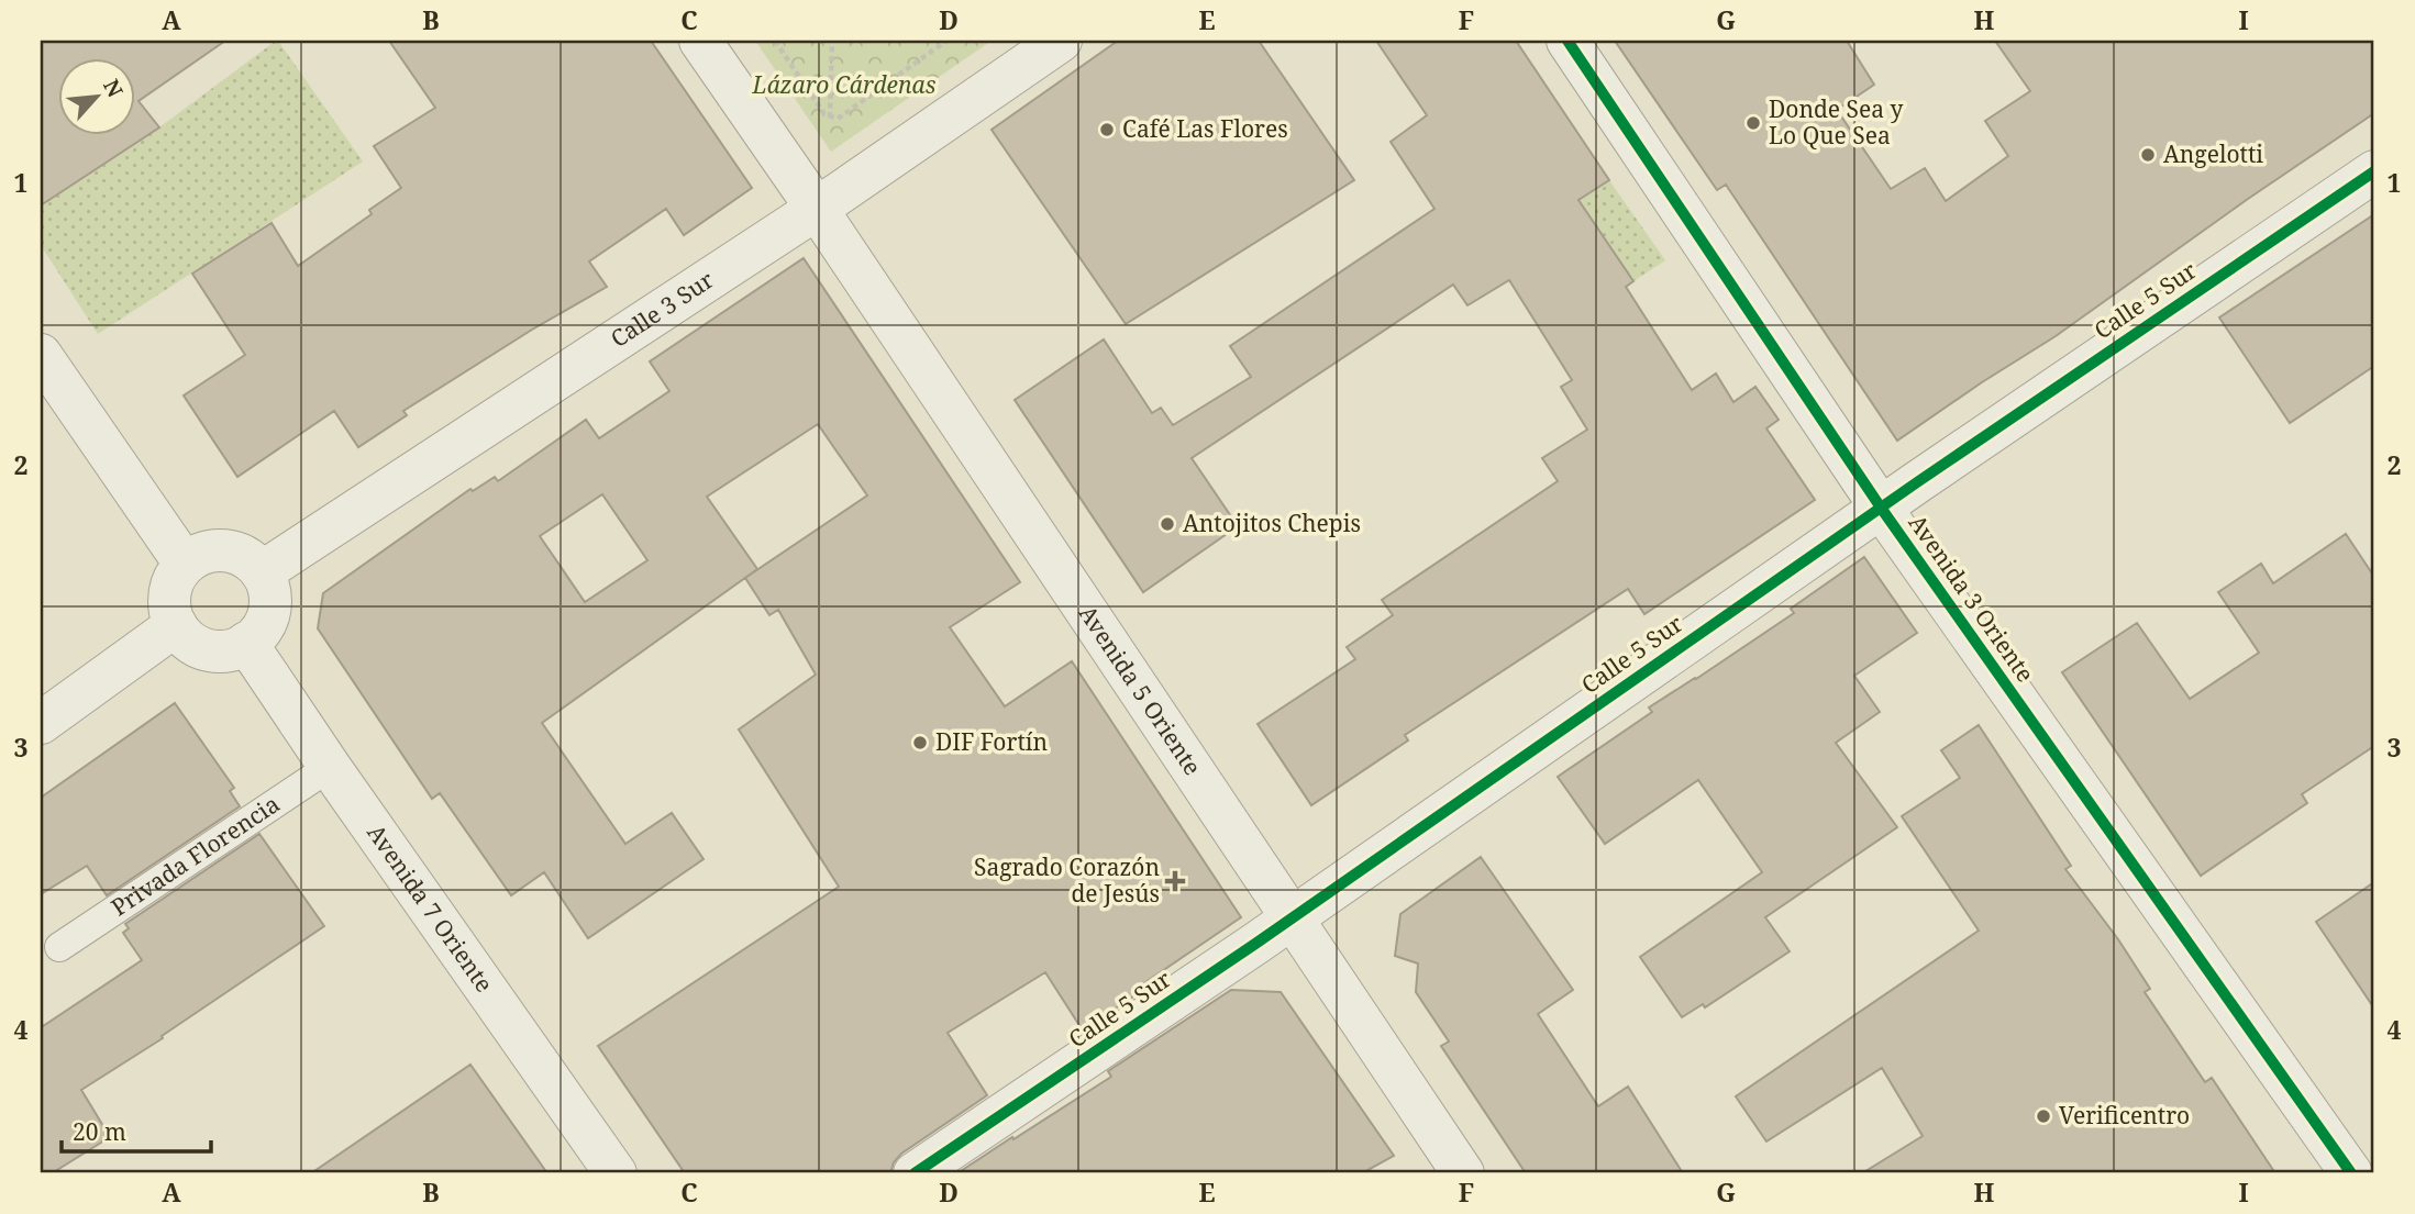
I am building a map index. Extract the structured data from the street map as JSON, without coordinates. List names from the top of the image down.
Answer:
{
  "streets": {
    "street": [
      "Calle 5 Sur",
      "Calle 3 Sur",
      "Avenida 3 Oriente",
      "Avenida 5 Oriente",
      "Avenida 7 Oriente"
    ],
    "lane": ["Privada Florencia"]
  },
  "crossings": [
    ["Calle 5 Sur", "Avenida 3 Oriente"],
    ["Calle 5 Sur", "Avenida 5 Oriente"],
    ["Calle 3 Sur", "Avenida 5 Oriente"],
    ["Calle 3 Sur", "Avenida 7 Oriente"],
    ["Privada Florencia", "Avenida 7 Oriente"]
  ],
  "parks": ["Lázaro Cárdenas"],
  "places": {
    "other": [
      "Donde Sea y Lo Que Sea",
      "Café Las Flores",
      "Angelotti",
      "Antojitos Chepis",
      "DIF Fortín",
      "Verificentro"
    ],
    "health": ["Sagrado Corazón de Jesús"]
  },
  "scale_bar": "20 m",
  "north": "top right",
  "grid": {
    "columns": [
      "A",
      "B",
      "C",
      "D",
      "E",
      "F",
      "G",
      "H",
      "I"
    ],
    "rows": [
      "1",
      "2",
      "3",
      "4"
    ]
  }
}
